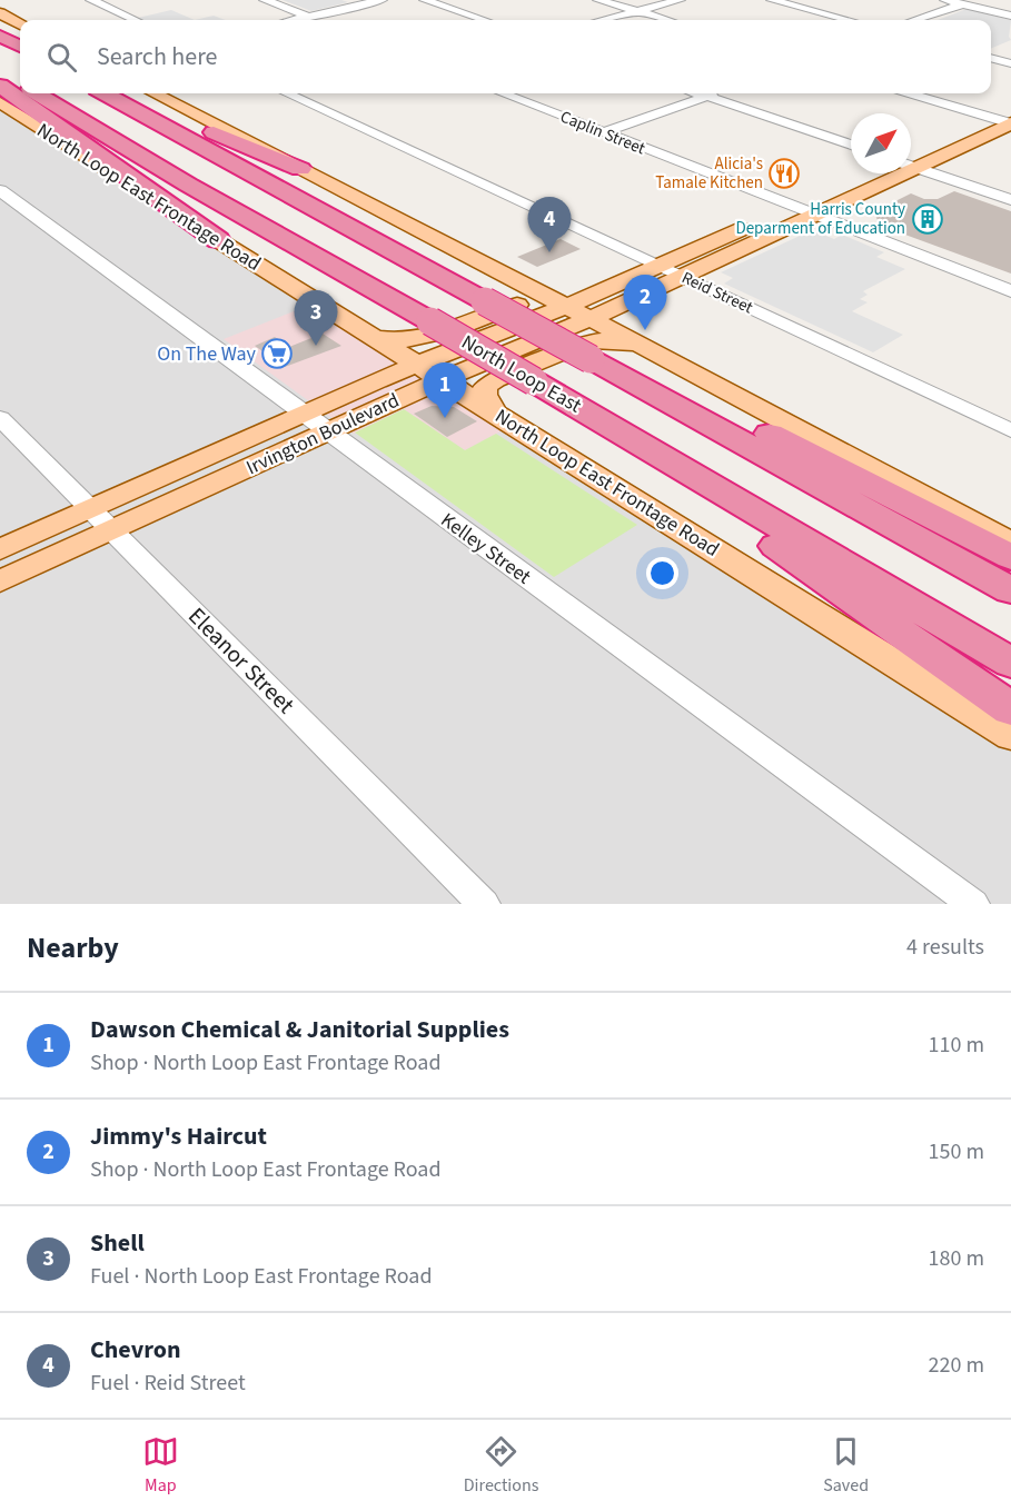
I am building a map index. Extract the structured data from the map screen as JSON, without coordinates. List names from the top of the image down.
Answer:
{
  "streets": {
    "highway": ["North Loop East"],
    "main road": ["North Loop East Frontage Road", "Irvington Boulevard"],
    "street": [
      "Caplin Street",
      "Reid Street",
      "Kelley Street",
      "Eleanor Street"
    ]
  },
  "crossings": [
    ["Caplin Street", "Irvington Boulevard"],
    ["North Loop East Frontage Road", "Irvington Boulevard"],
    ["Reid Street", "Irvington Boulevard"],
    ["Irvington Boulevard", "Kelley Street"],
    ["Irvington Boulevard", "Eleanor Street"]
  ],
  "places": {
    "restaurant": ["Alicia's Tamale Kitchen"],
    "building": ["Harris County Deparment of Education"],
    "supermarket": ["On The Way"]
  },
  "north": "top right",
  "page": {
    "search": "Search here",
    "pins": [
      "4",
      "2",
      "3",
      "1"
    ],
    "heading": ["Nearby", "4 results"],
    "list": [
      {
        "mark": "1",
        "name": "Dawson Chemical & Janitorial Supplies",
        "note": "Shop · North Loop East Frontage Road",
        "value": "110 m"
      },
      {
        "mark": "2",
        "name": "Jimmy's Haircut",
        "note": "Shop · North Loop East Frontage Road",
        "value": "150 m"
      },
      {
        "mark": "3",
        "name": "Shell",
        "note": "Fuel · North Loop East Frontage Road",
        "value": "180 m"
      },
      {
        "mark": "4",
        "name": "Chevron",
        "note": "Fuel · Reid Street",
        "value": "220 m"
      }
    ],
    "nav": ["Map", "Directions", "Saved"]
  }
}
